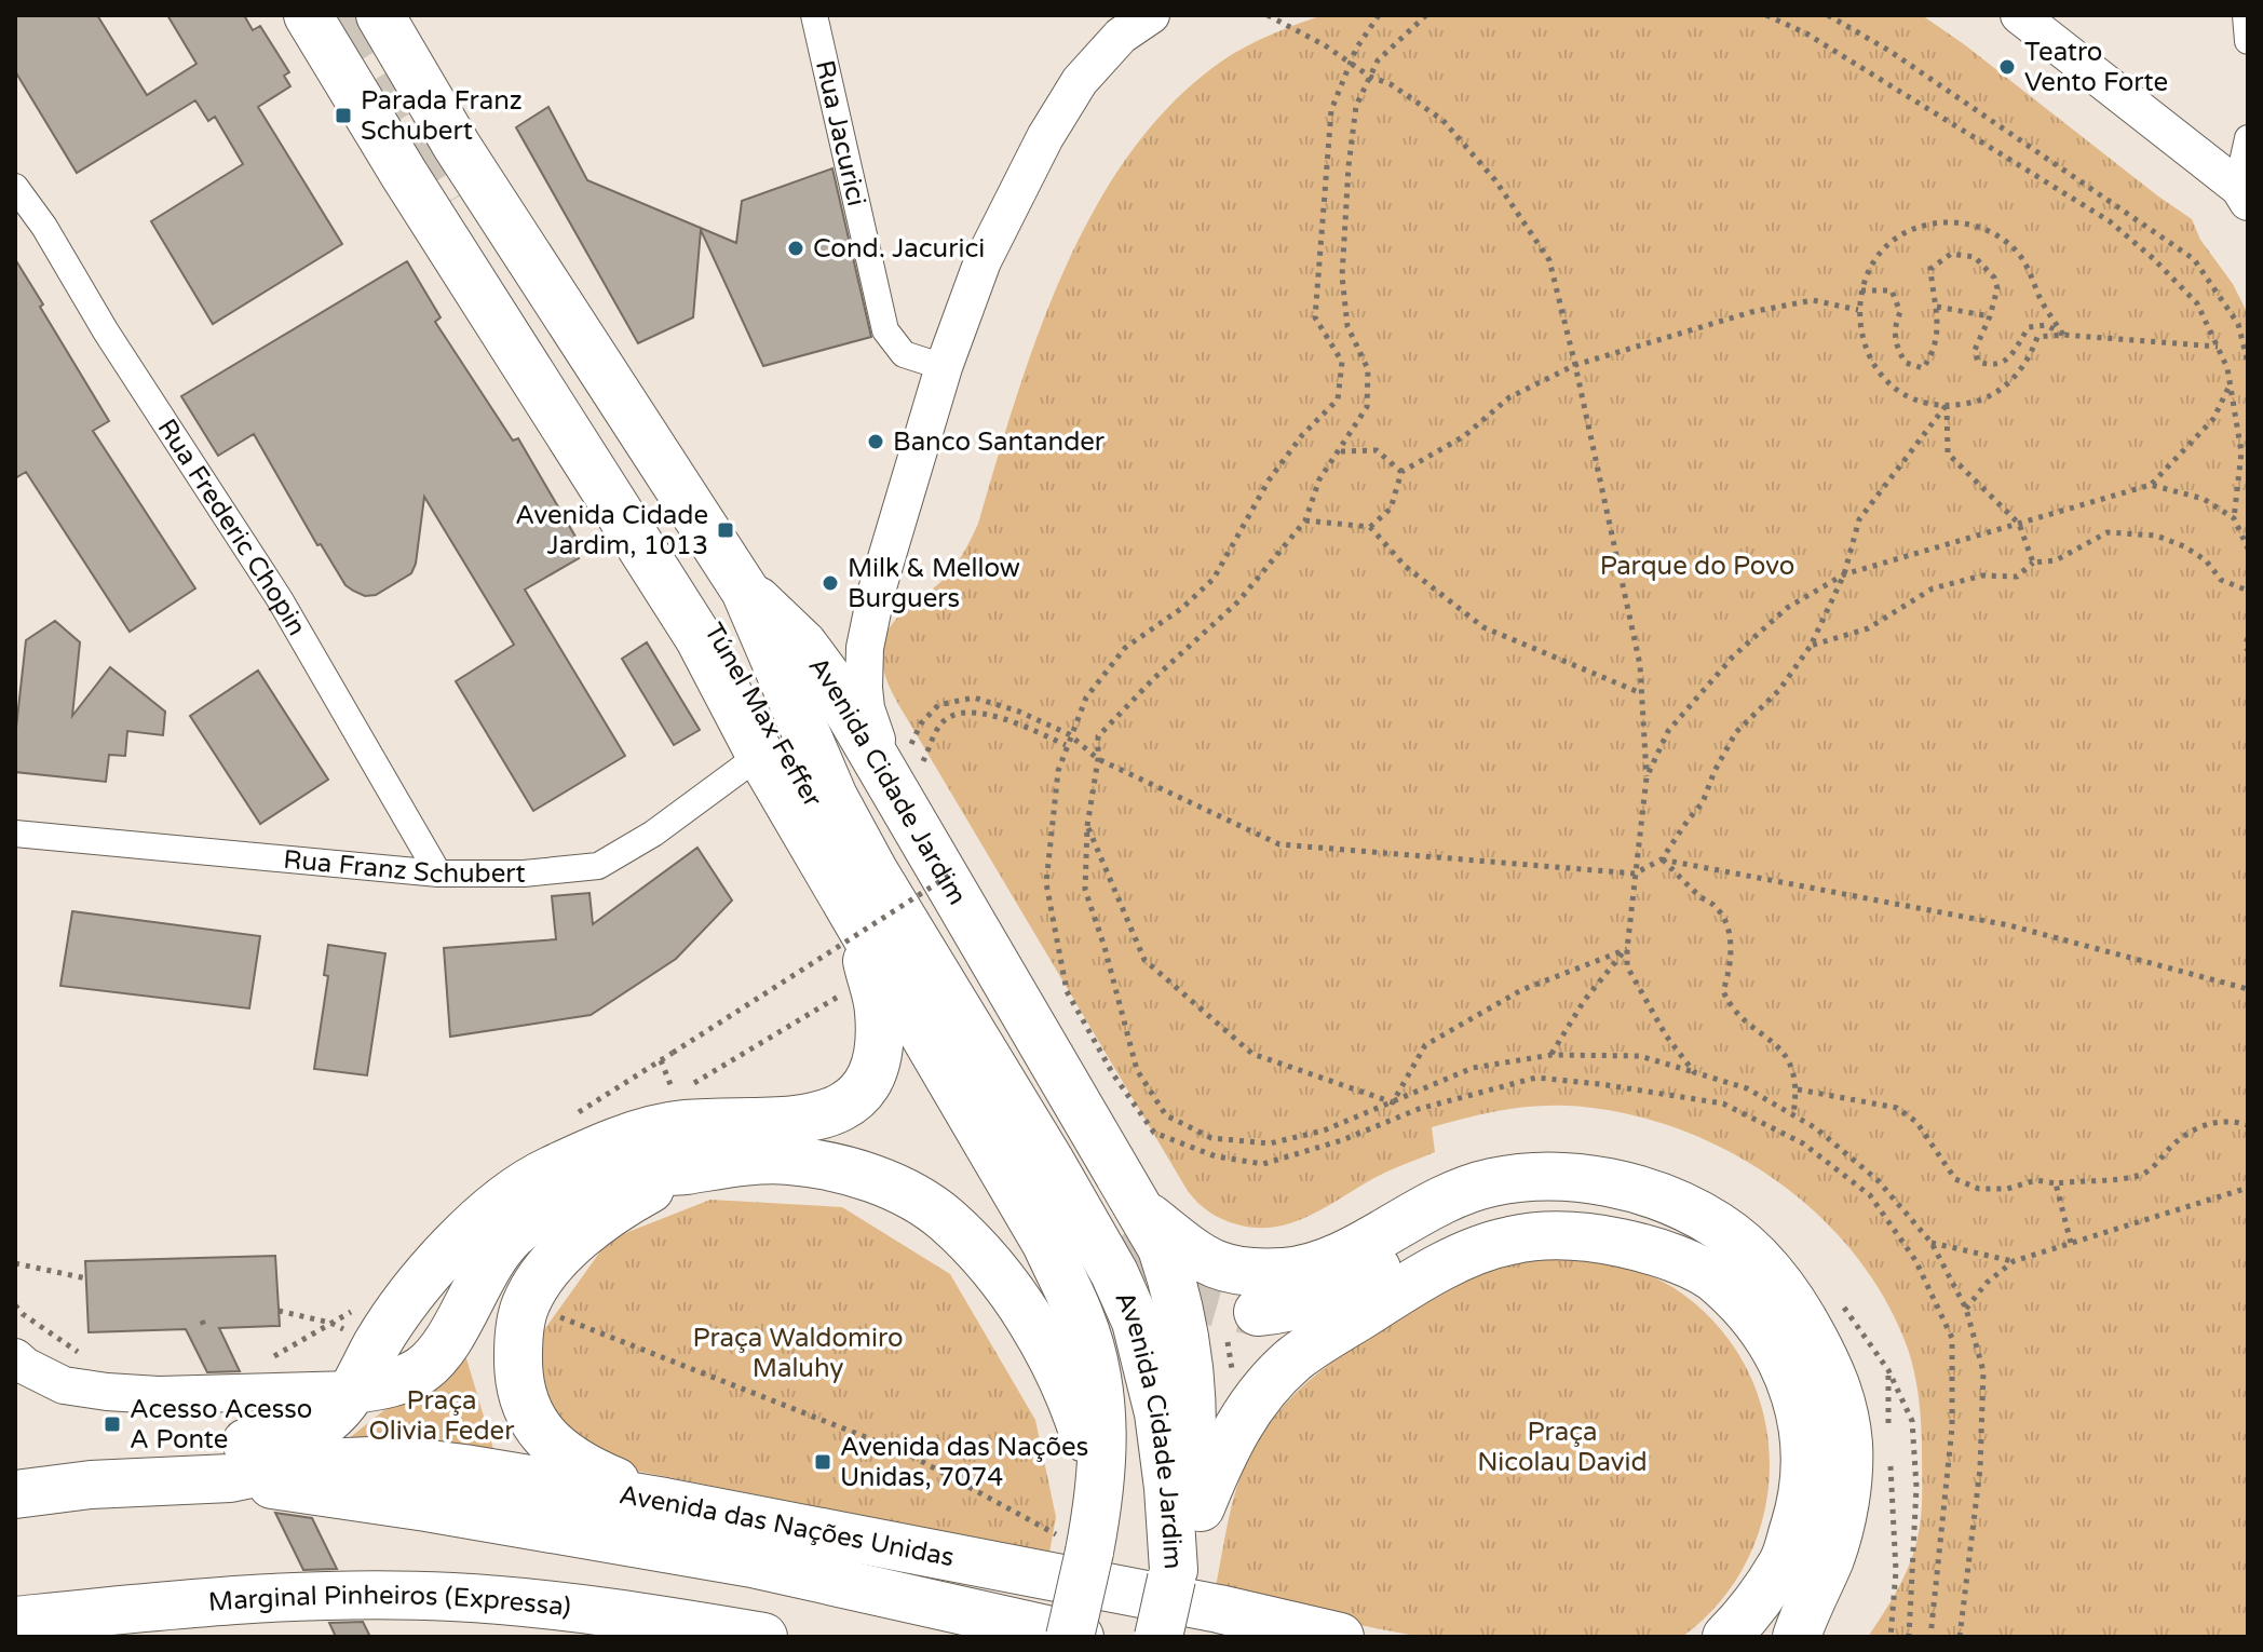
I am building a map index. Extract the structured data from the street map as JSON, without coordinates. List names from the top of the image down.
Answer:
{
  "streets": {
    "highway": [
      "Túnel Max Feffer",
      "Avenida Cidade Jardim",
      "Avenida das Nações Unidas",
      "Marginal Pinheiros (Expressa)"
    ],
    "street": ["Rua Jacurici", "Rua Frederic Chopin", "Rua Franz Schubert"]
  },
  "crossings": [
    ["Rua Frederic Chopin", "Rua Franz Schubert"],
    ["Túnel Max Feffer", "Avenida Cidade Jardim"],
    ["Avenida Cidade Jardim", "Rua Franz Schubert"]
  ],
  "parks": [
    "Parque do Povo",
    "Praça Waldomiro Maluhy",
    "Praça Olivia Feder",
    "Praça Nicolau David"
  ],
  "places": {
    "other": [
      "Teatro Vento Forte",
      "Cond. Jacurici",
      "Banco Santander",
      "Milk & Mellow Burguers"
    ],
    "transit": [
      "Parada Franz Schubert",
      "Avenida Cidade Jardim, 1013",
      "Acesso Acesso A Ponte",
      "Avenida das Nações Unidas, 7074"
    ]
  }
}
